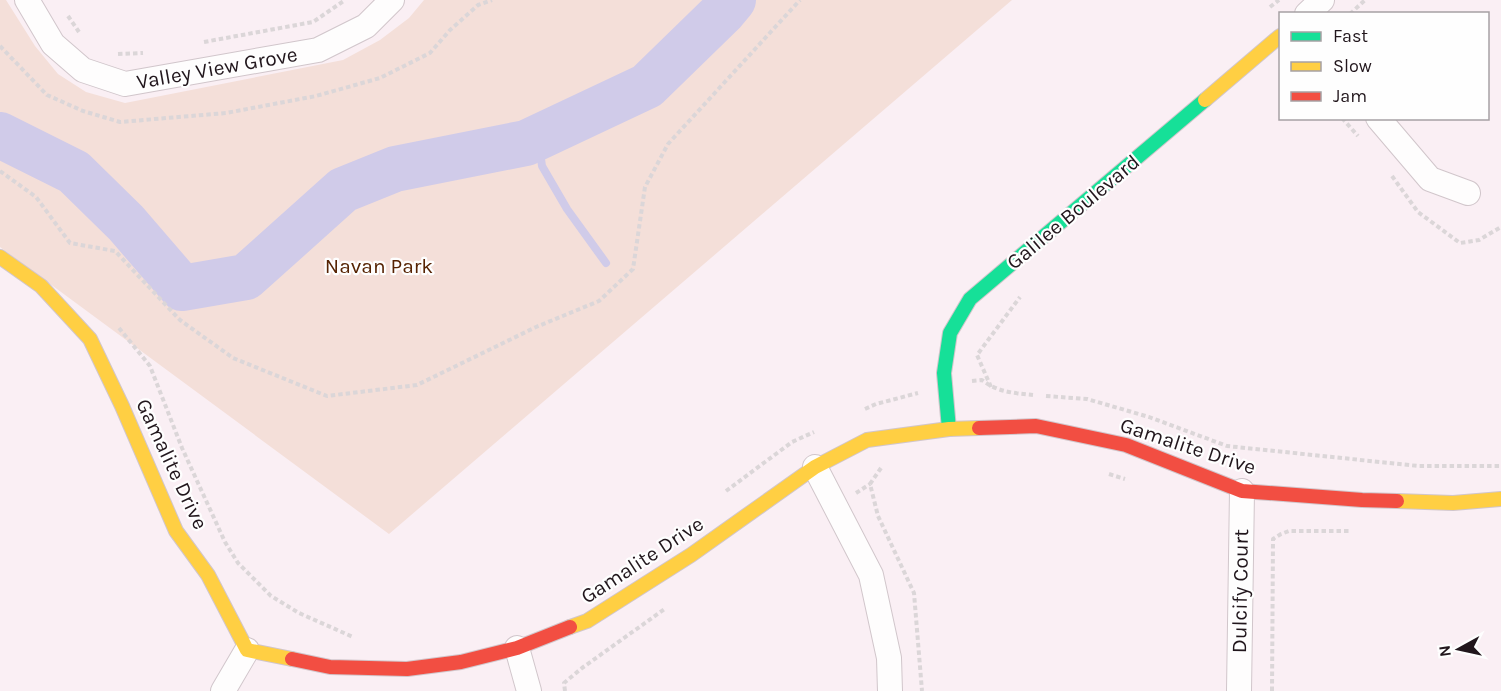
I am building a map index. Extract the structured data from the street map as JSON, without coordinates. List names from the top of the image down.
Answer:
{
  "streets": {
    "street": [
      "Valley View Grove",
      "Galilee Boulevard",
      "Gamalite Drive",
      "Dulcify Court"
    ]
  },
  "crossings": [
    ["Galilee Boulevard", "Gamalite Drive"],
    ["Gamalite Drive", "Dulcify Court"]
  ],
  "parks": ["Navan Park"],
  "legend": ["Fast", "Slow", "Jam"],
  "north": "left"
}
